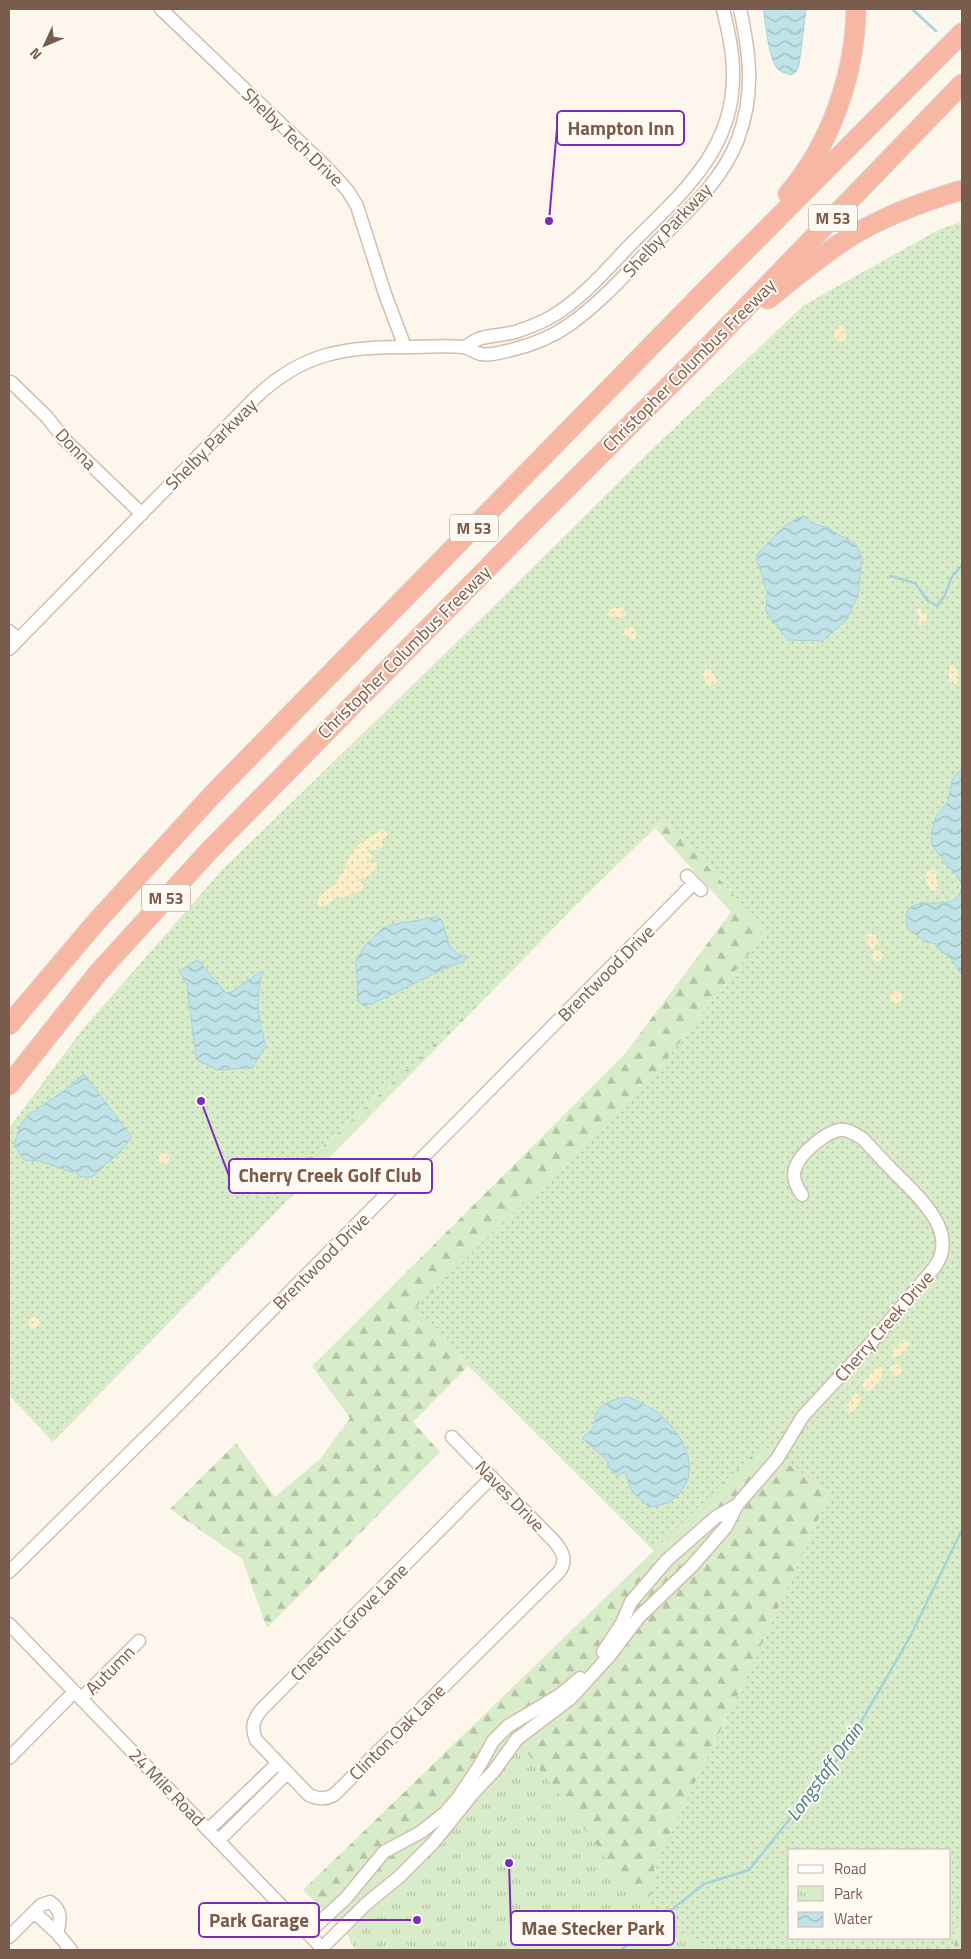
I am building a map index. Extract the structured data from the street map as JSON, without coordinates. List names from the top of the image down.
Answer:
{
  "streets": {
    "highway": ["M 53", "Christopher Columbus Freeway"],
    "street": [
      "Shelby Tech Drive",
      "Shelby Parkway",
      "Donna",
      "Brentwood Drive",
      "Cherry Creek Drive",
      "Naves Drive",
      "Chestnut Grove Lane",
      "Autumn",
      "Clinton Oak Lane",
      "24 Mile Road"
    ]
  },
  "crossings": [
    ["Shelby Tech Drive", "Shelby Parkway"],
    ["Shelby Parkway", "Donna"],
    ["Cherry Creek Drive", "24 Mile Road"],
    ["Naves Drive", "Chestnut Grove Lane"],
    ["Naves Drive", "Clinton Oak Lane"],
    ["Chestnut Grove Lane", "Clinton Oak Lane"],
    ["Autumn", "24 Mile Road"]
  ],
  "water": ["Longstaff Drain"],
  "places": [
    "Hampton Inn",
    "Cherry Creek Golf Club",
    "Mae Stecker Park",
    "Park Garage"
  ],
  "legend": ["Road", "Park", "Water"],
  "north": "bottom left"
}
